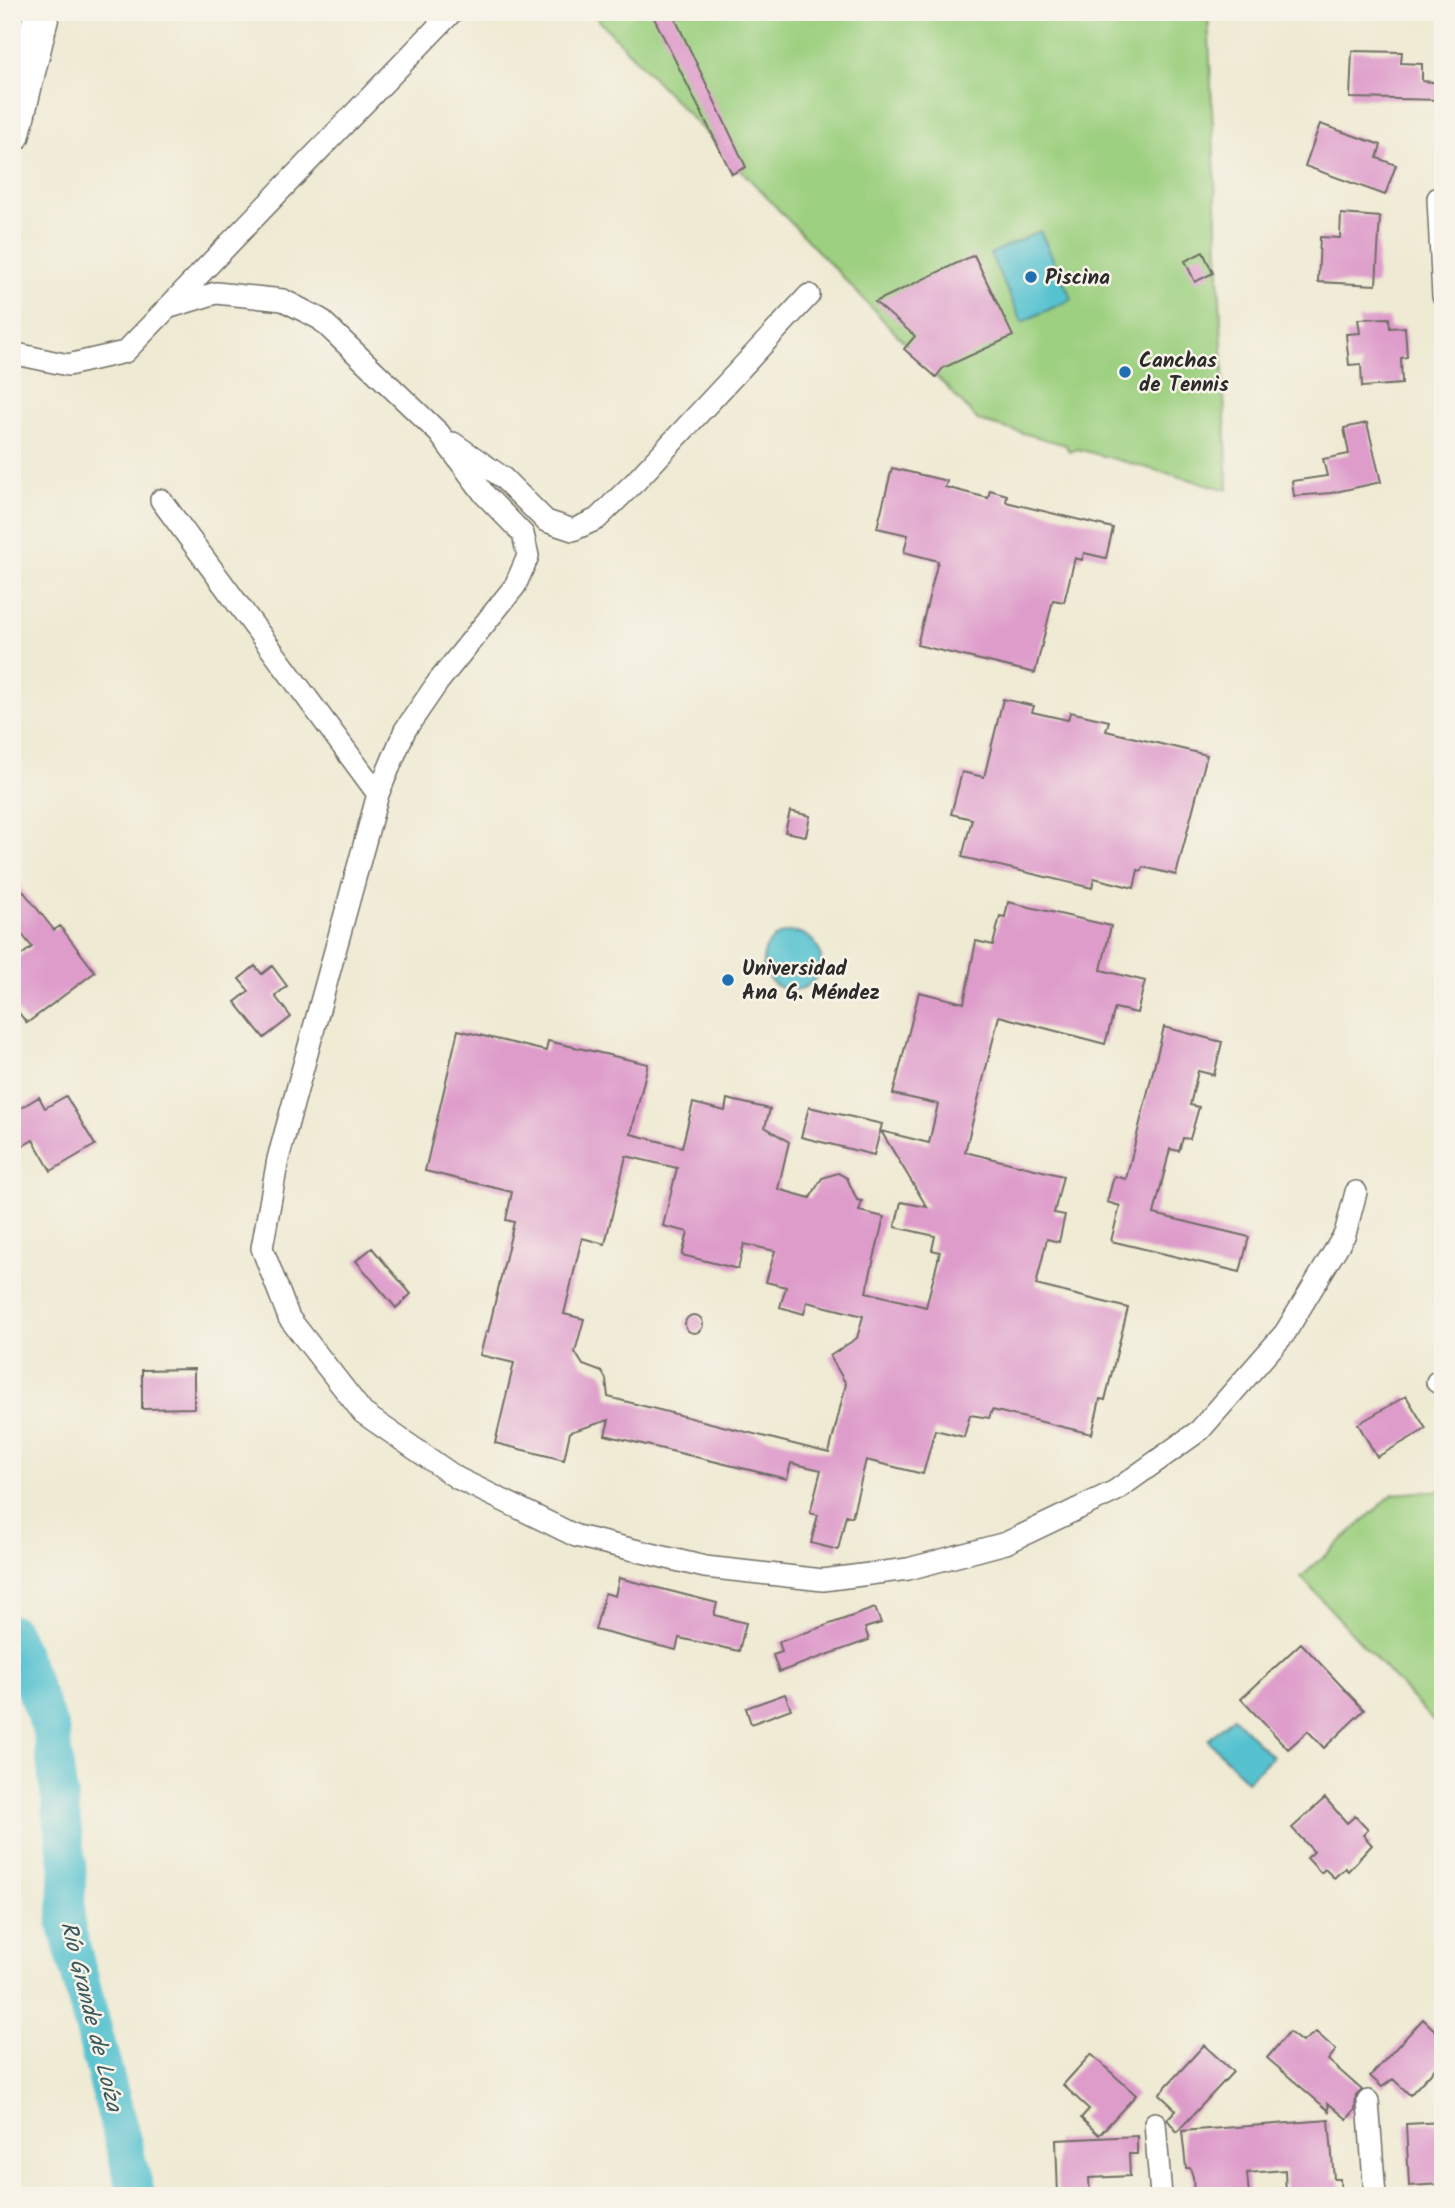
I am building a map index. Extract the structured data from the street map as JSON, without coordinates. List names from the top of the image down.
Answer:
{
  "water": ["Río Grande de Loíza"],
  "places": ["Piscina", "Canchas de Tennis", "Universidad Ana G. Méndez"]
}
